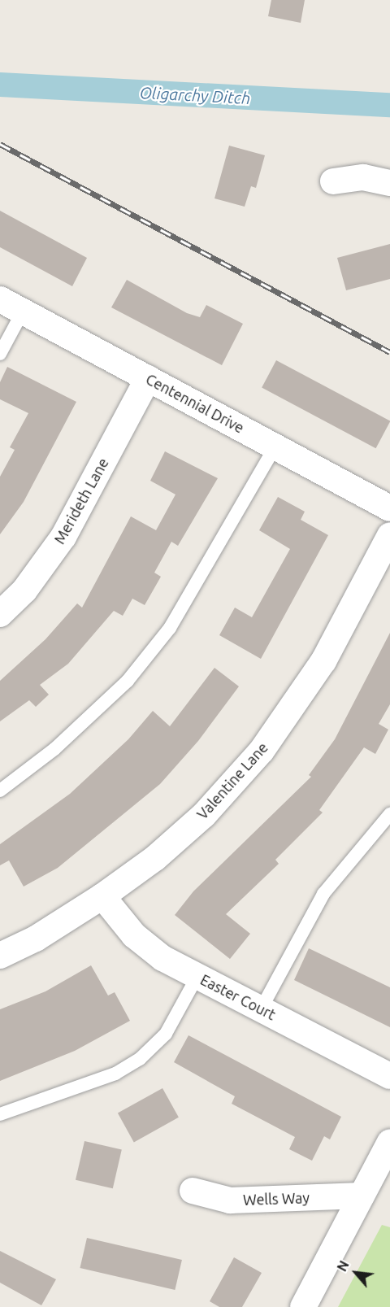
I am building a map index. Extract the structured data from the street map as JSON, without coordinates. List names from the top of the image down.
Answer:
{
  "streets": {
    "street": [
      "Centennial Drive",
      "Merideth Lane",
      "Valentine Lane",
      "Easter Court",
      "Wells Way"
    ]
  },
  "crossings": [
    ["Centennial Drive", "Merideth Lane"],
    ["Valentine Lane", "Easter Court"]
  ],
  "water": ["Oligarchy Ditch"],
  "north": "top left"
}
